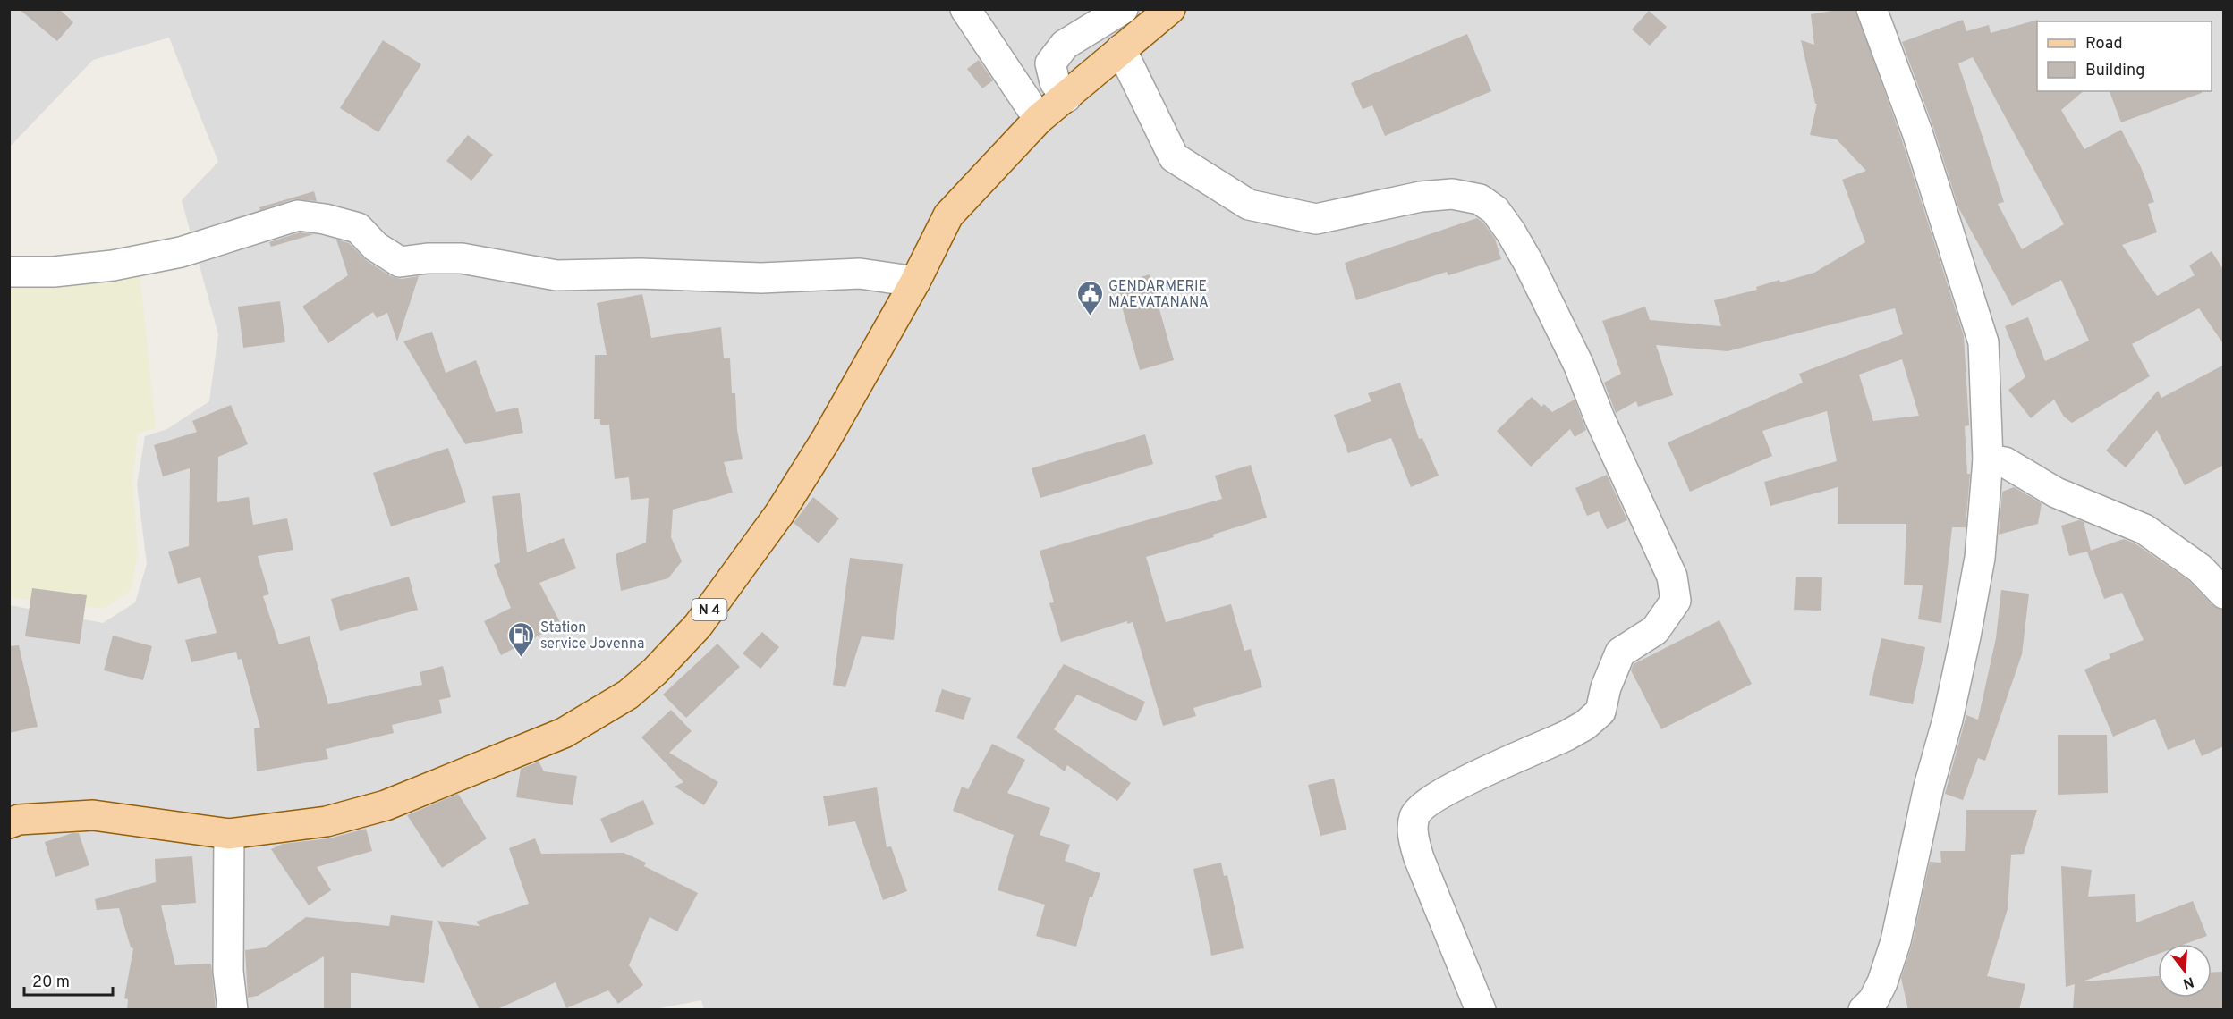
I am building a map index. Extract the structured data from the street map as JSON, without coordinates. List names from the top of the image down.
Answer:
{
  "streets": {
    "main road": ["N 4"]
  },
  "places": {
    "public building": ["GENDARMERIE MAEVATANANA"],
    "fuel station": ["Station service Jovenna"]
  },
  "legend": ["Road", "Building"],
  "scale_bar": "20 m",
  "north": "bottom"
}
